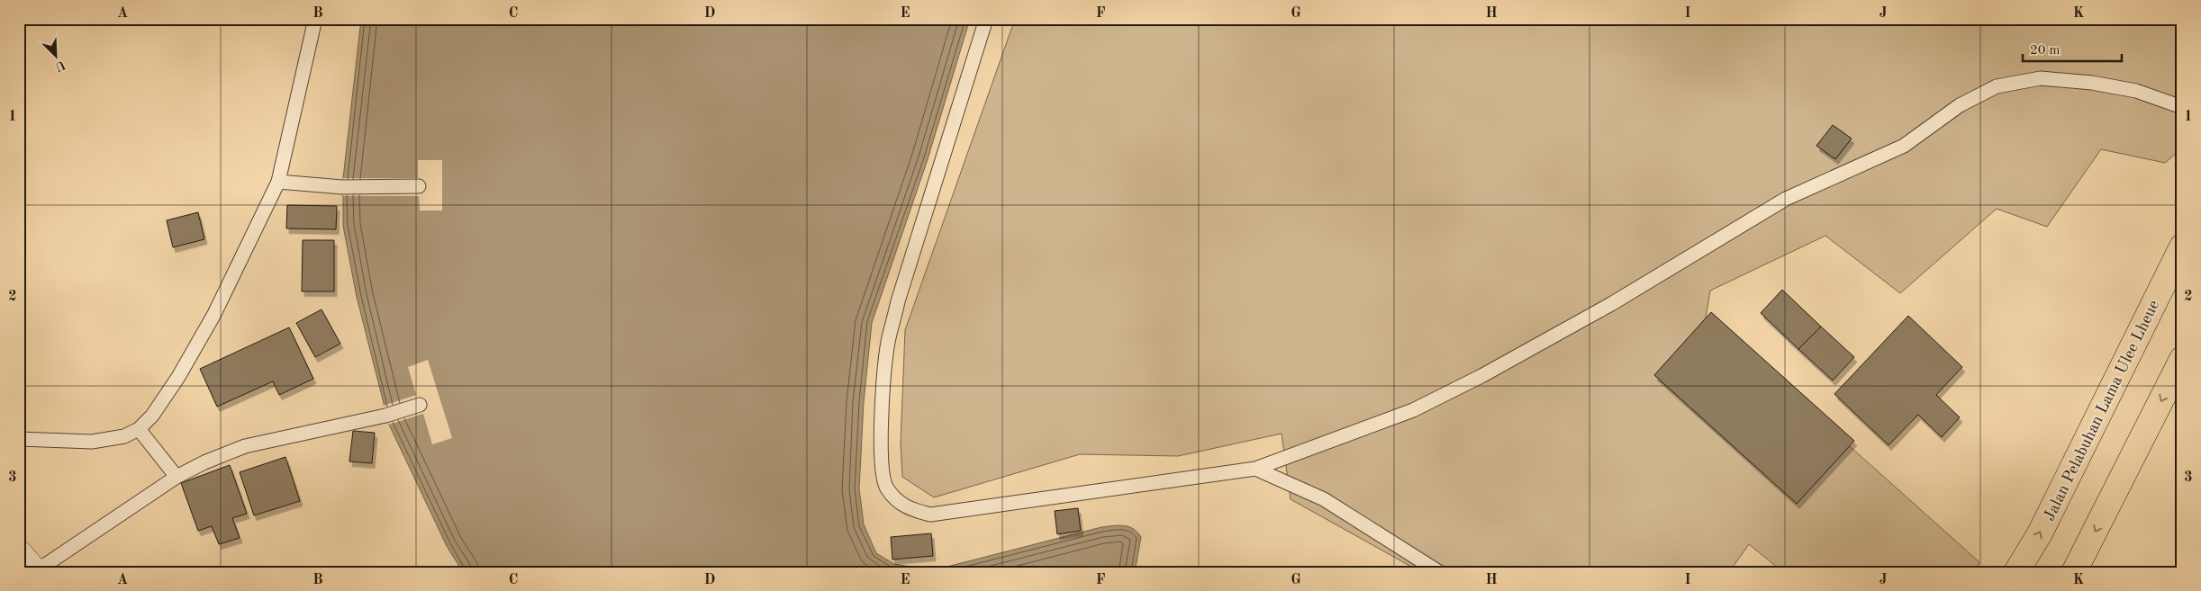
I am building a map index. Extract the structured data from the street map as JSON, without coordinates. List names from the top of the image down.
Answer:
{
  "streets": {
    "highway": ["Jalan Pelabuhan Lama Ulee Lheue"]
  },
  "scale_bar": "20 m",
  "north": "bottom right",
  "grid": {
    "columns": [
      "A",
      "B",
      "C",
      "D",
      "E",
      "F",
      "G",
      "H",
      "I",
      "J",
      "K"
    ],
    "rows": ["1", "2", "3"]
  }
}
